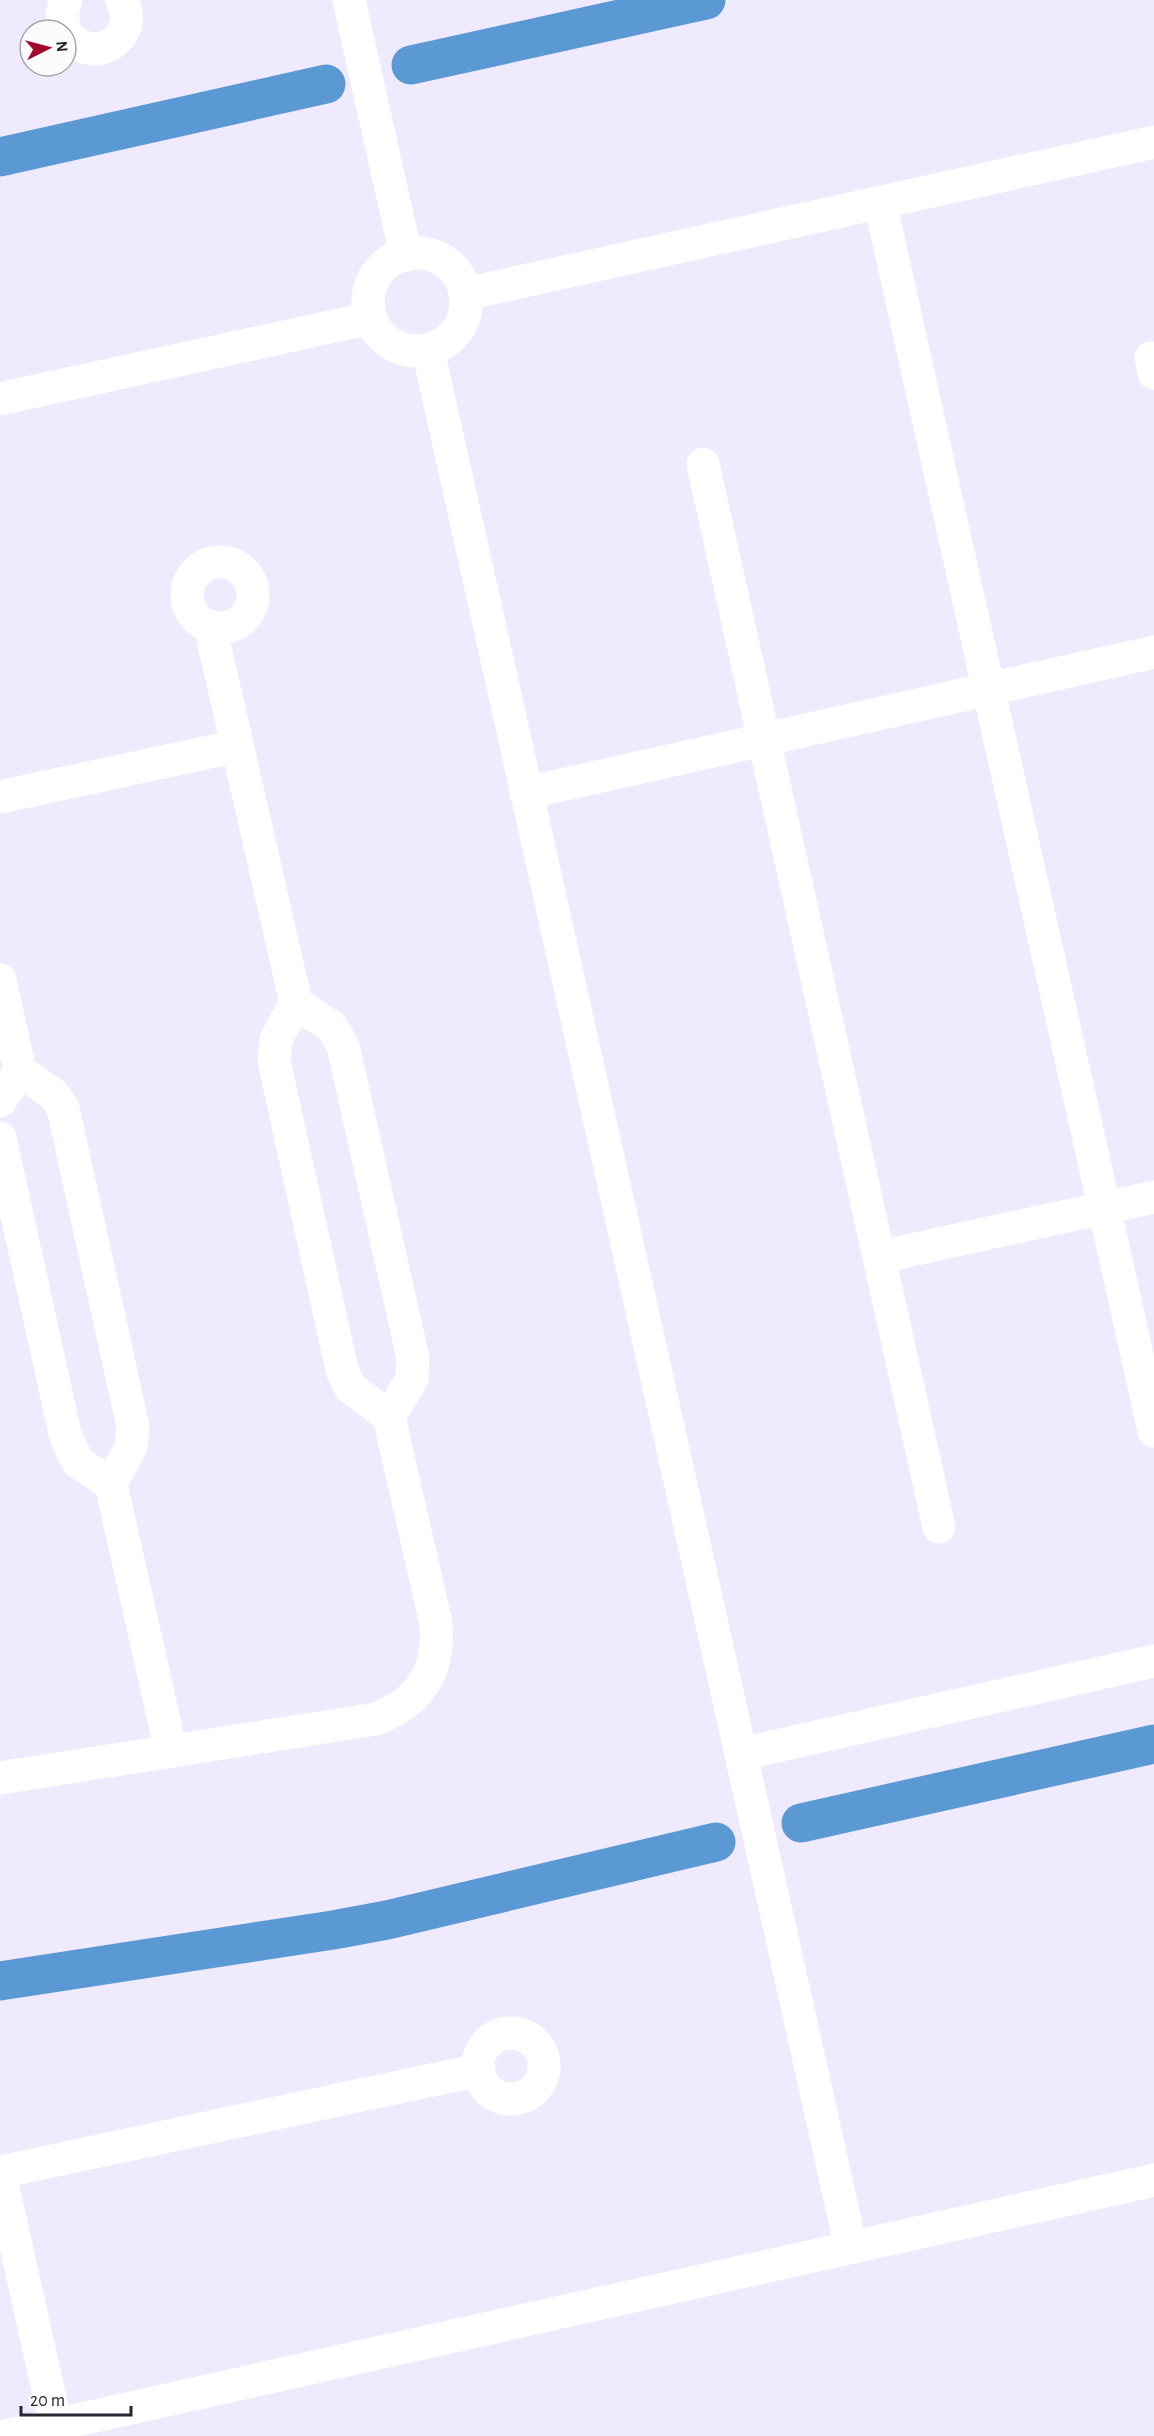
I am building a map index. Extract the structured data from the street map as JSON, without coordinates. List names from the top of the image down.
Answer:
{
  "scale_bar": "20 m",
  "north": "right"
}
